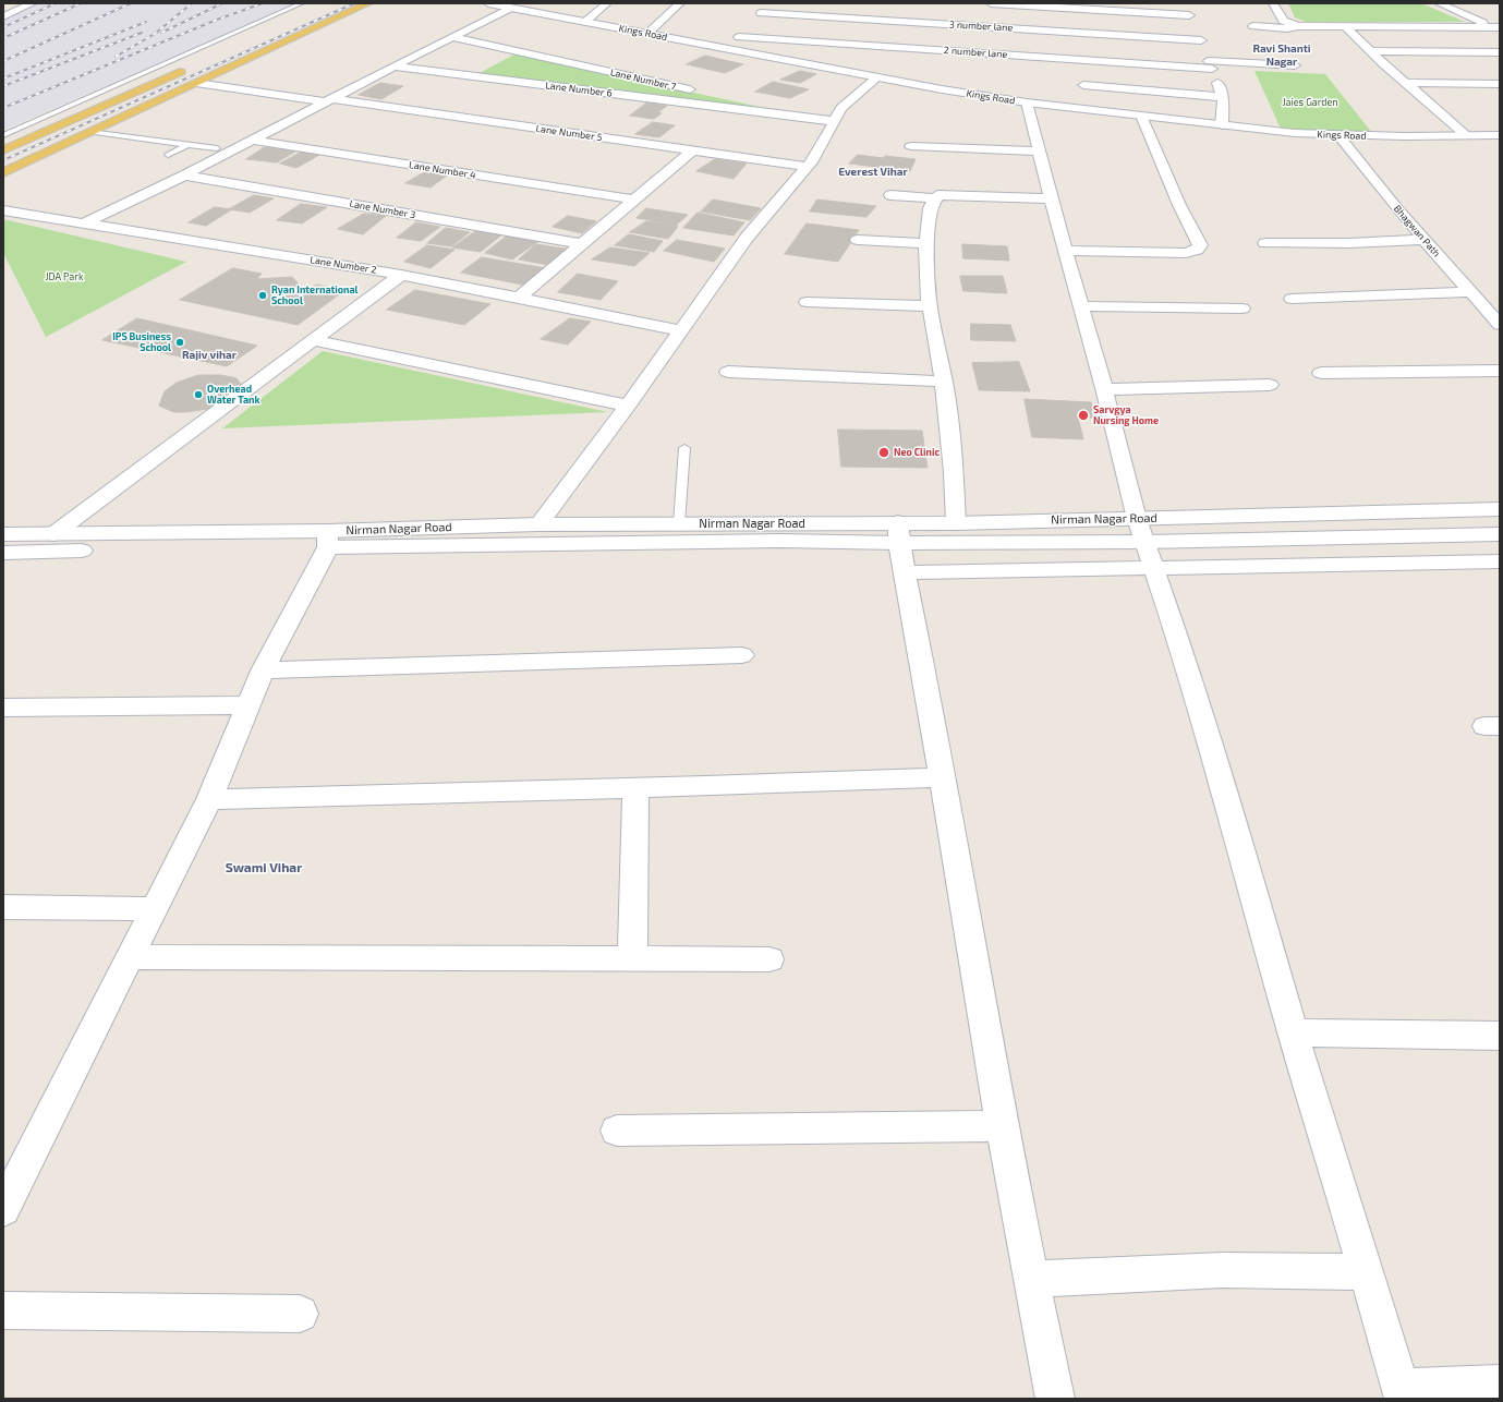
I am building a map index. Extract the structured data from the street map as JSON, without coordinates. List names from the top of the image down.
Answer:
{
  "streets": {
    "street": [
      "3 number lane",
      "Kings Road",
      "2 number lane",
      "Lane Number 7",
      "Lane Number 6",
      "Lane Number 5",
      "Lane Number 4",
      "Lane Number 3",
      "Bhagwan Path",
      "Lane Number 2",
      "Nirman Nagar Road"
    ]
  },
  "crossings": [
    ["Kings Road", "Bhagwan Path"]
  ],
  "districts": [
    "Ravi Shanti Nagar",
    "Everest Vihar",
    "Rajiv vihar",
    "Swami Vihar"
  ],
  "parks": ["Jaies Garden", "JDA Park"],
  "places": [
    "Ryan International School",
    "IPS Business School",
    "Overhead Water Tank",
    "Sarvgya Nursing Home",
    "Neo Clinic"
  ]
}
